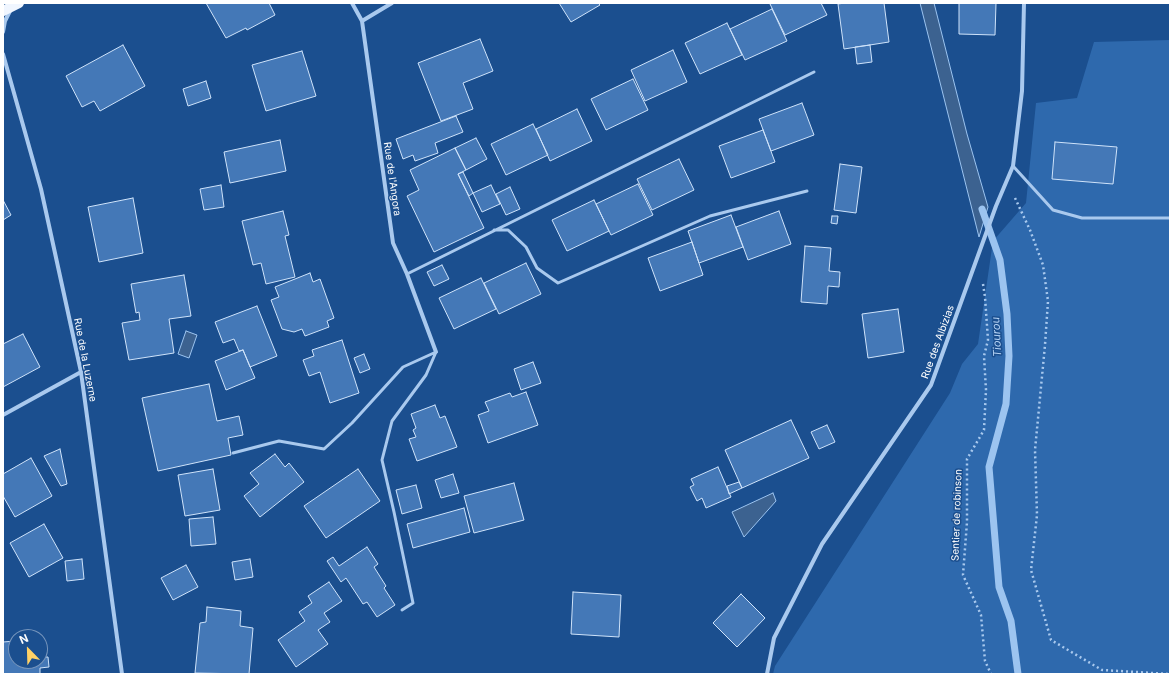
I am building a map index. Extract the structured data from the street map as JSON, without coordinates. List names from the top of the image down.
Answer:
{
  "streets": {
    "street": ["Rue de l'Angora", "Rue des Albizias", "Rue de la Luzerne"],
    "path": ["Sentier de robinson"]
  },
  "crossings": [
    ["Rue des Albizias", "Sentier de robinson"]
  ],
  "water": ["Tiourou"],
  "north": "top left"
}
